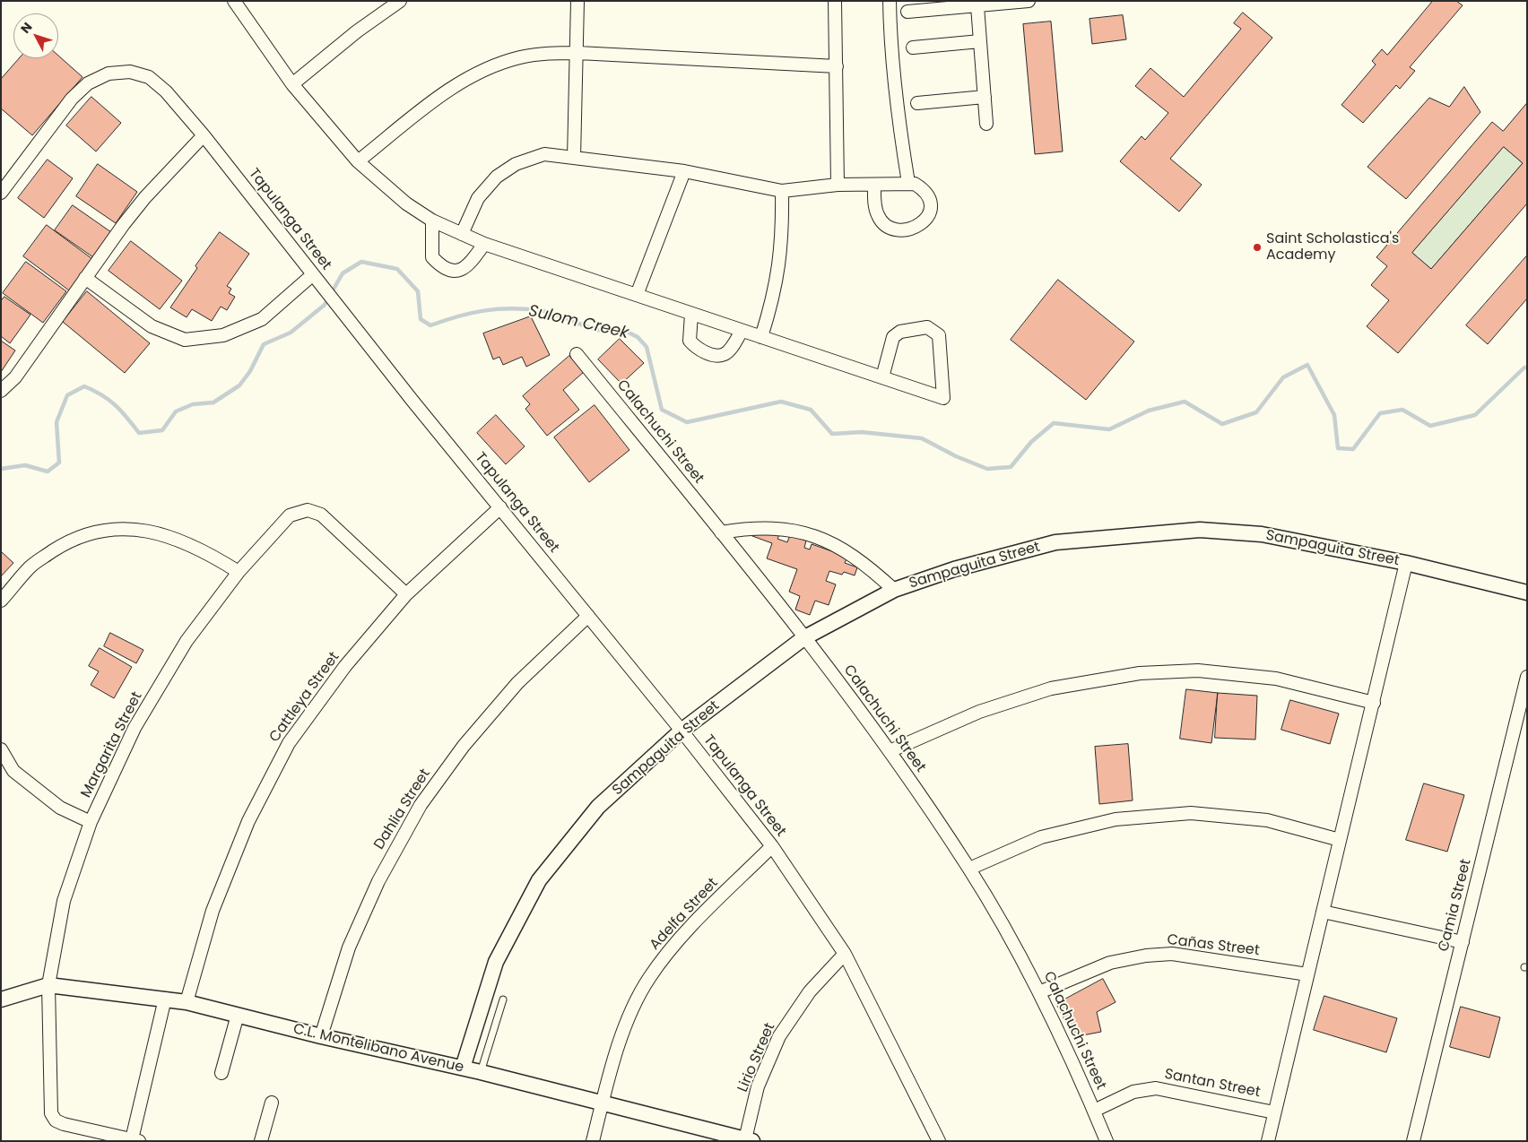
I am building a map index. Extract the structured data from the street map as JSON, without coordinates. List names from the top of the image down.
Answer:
{
  "streets": {
    "street": [
      "Tapulanga Street",
      "Calachuchi Street",
      "Sampaguita Street",
      "Cattleya Street",
      "Margarita Street",
      "Dahlia Street",
      "Camia Street",
      "Adelfa Street",
      "Cañas Street",
      "C.L. Montelibano Avenue",
      "Lirio Street",
      "Santan Street"
    ]
  },
  "crossings": [
    ["Tapulanga Street", "Sampaguita Street"],
    ["Tapulanga Street", "Cattleya Street"],
    ["Tapulanga Street", "Dahlia Street"],
    ["Tapulanga Street", "Adelfa Street"],
    ["Tapulanga Street", "Lirio Street"],
    ["Calachuchi Street", "Sampaguita Street"],
    ["Calachuchi Street", "Cañas Street"],
    ["Calachuchi Street", "Santan Street"],
    ["Sampaguita Street", "C.L. Montelibano Avenue"],
    ["Cattleya Street", "Margarita Street"],
    ["Cattleya Street", "C.L. Montelibano Avenue"],
    ["Margarita Street", "C.L. Montelibano Avenue"],
    ["Dahlia Street", "C.L. Montelibano Avenue"],
    ["Adelfa Street", "C.L. Montelibano Avenue"],
    ["C.L. Montelibano Avenue", "Lirio Street"]
  ],
  "water": ["Sulom Creek"],
  "places": ["Saint Scholastica's Academy"],
  "north": "top left"
}
